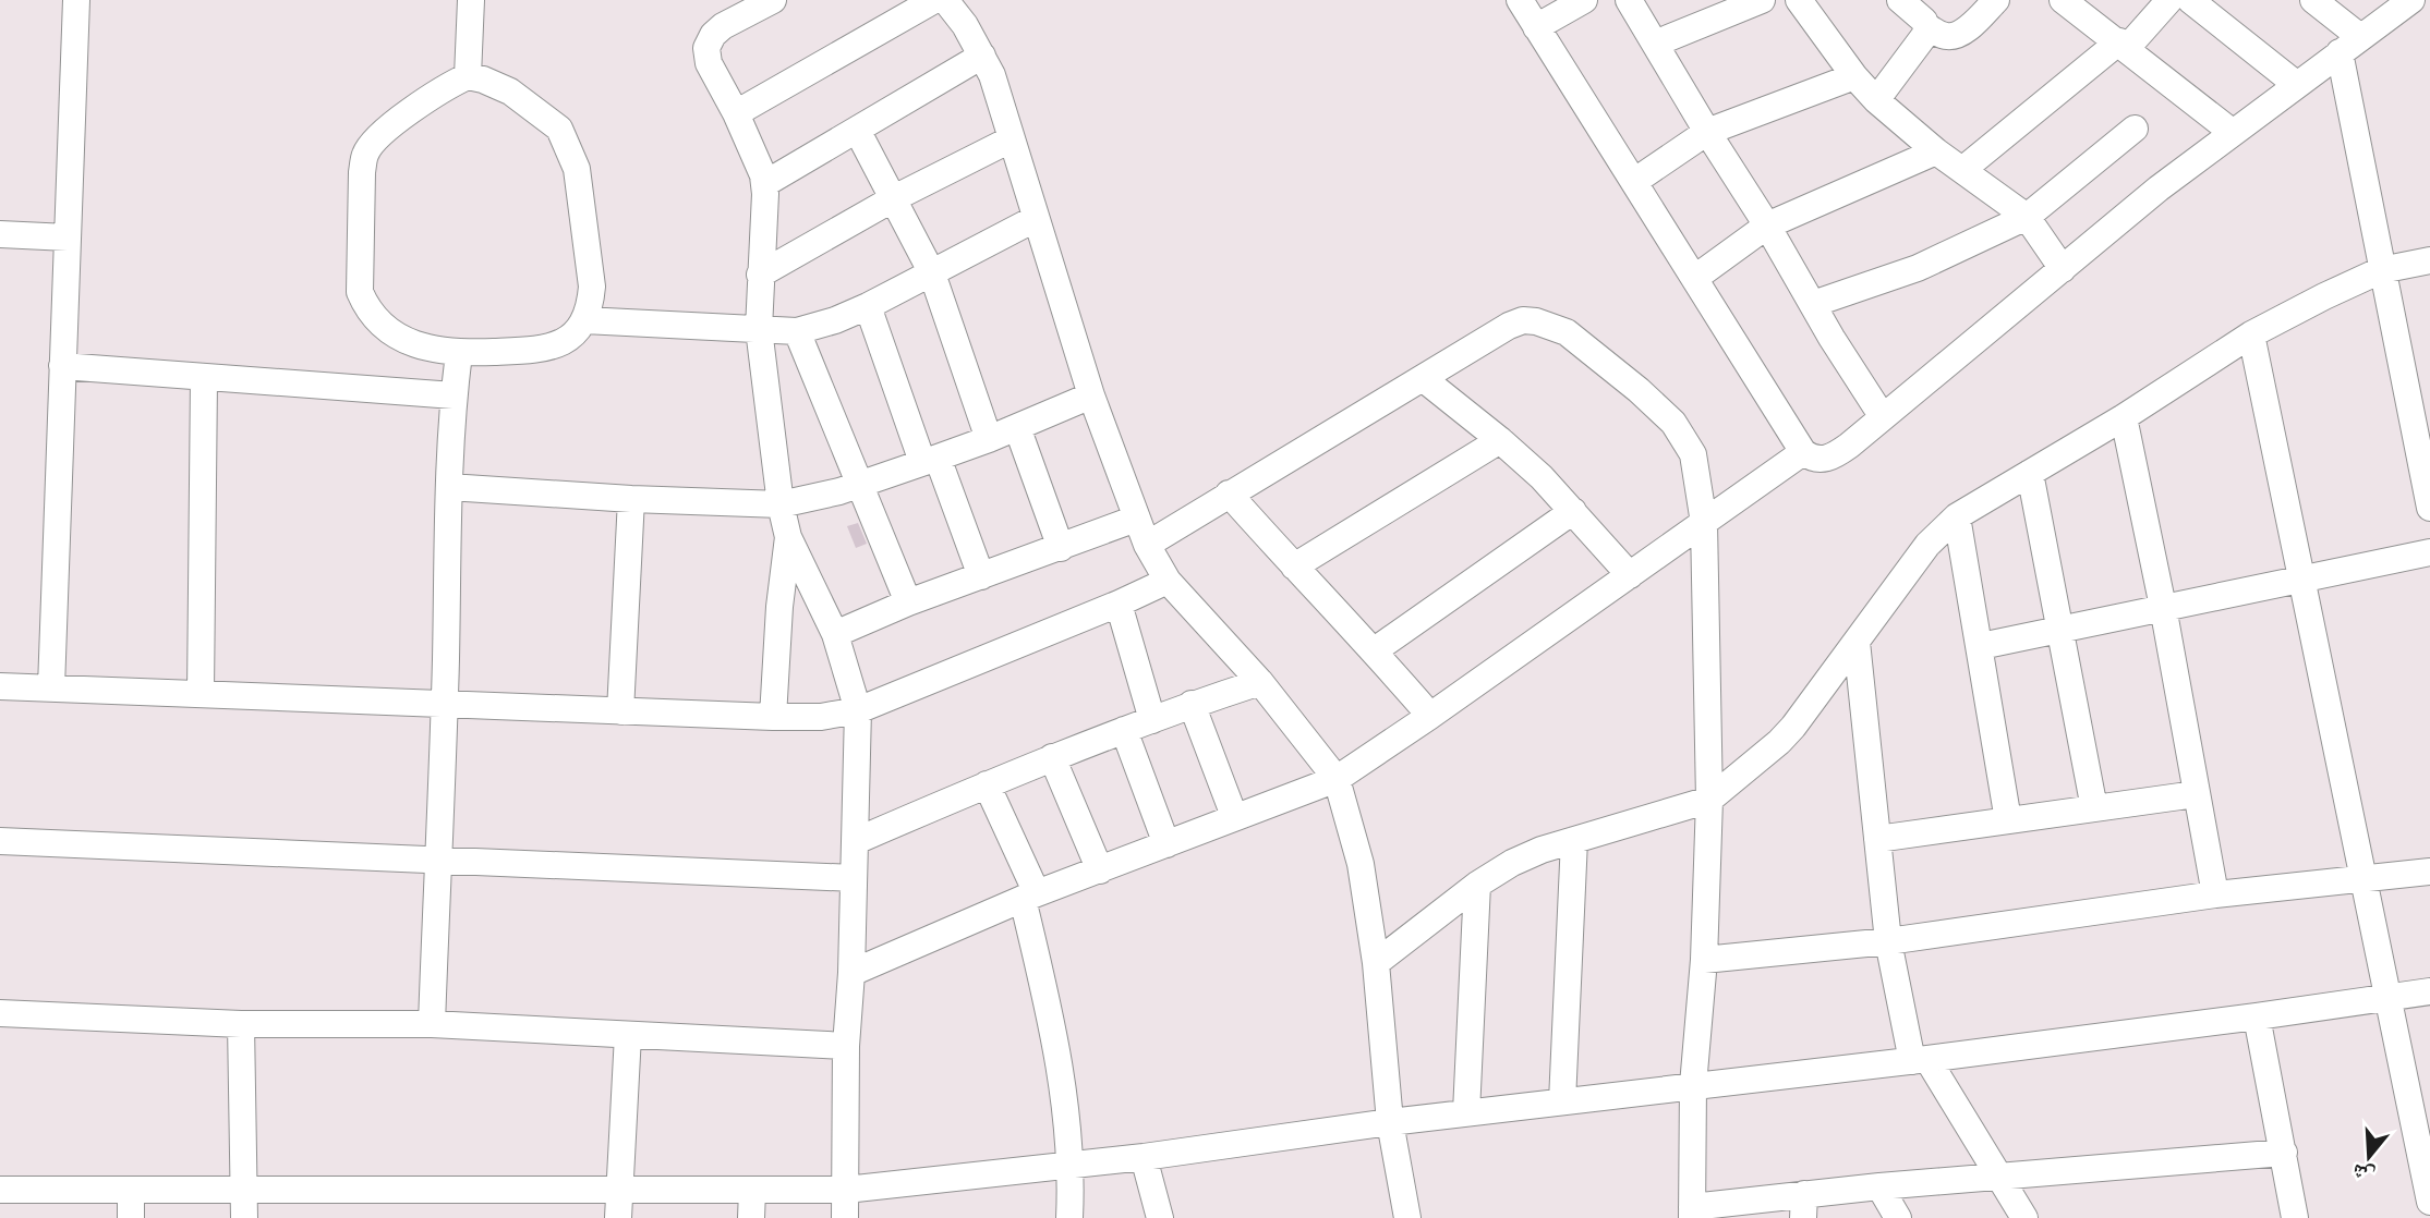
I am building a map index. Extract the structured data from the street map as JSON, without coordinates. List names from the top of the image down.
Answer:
{
  "north": "bottom"
}
